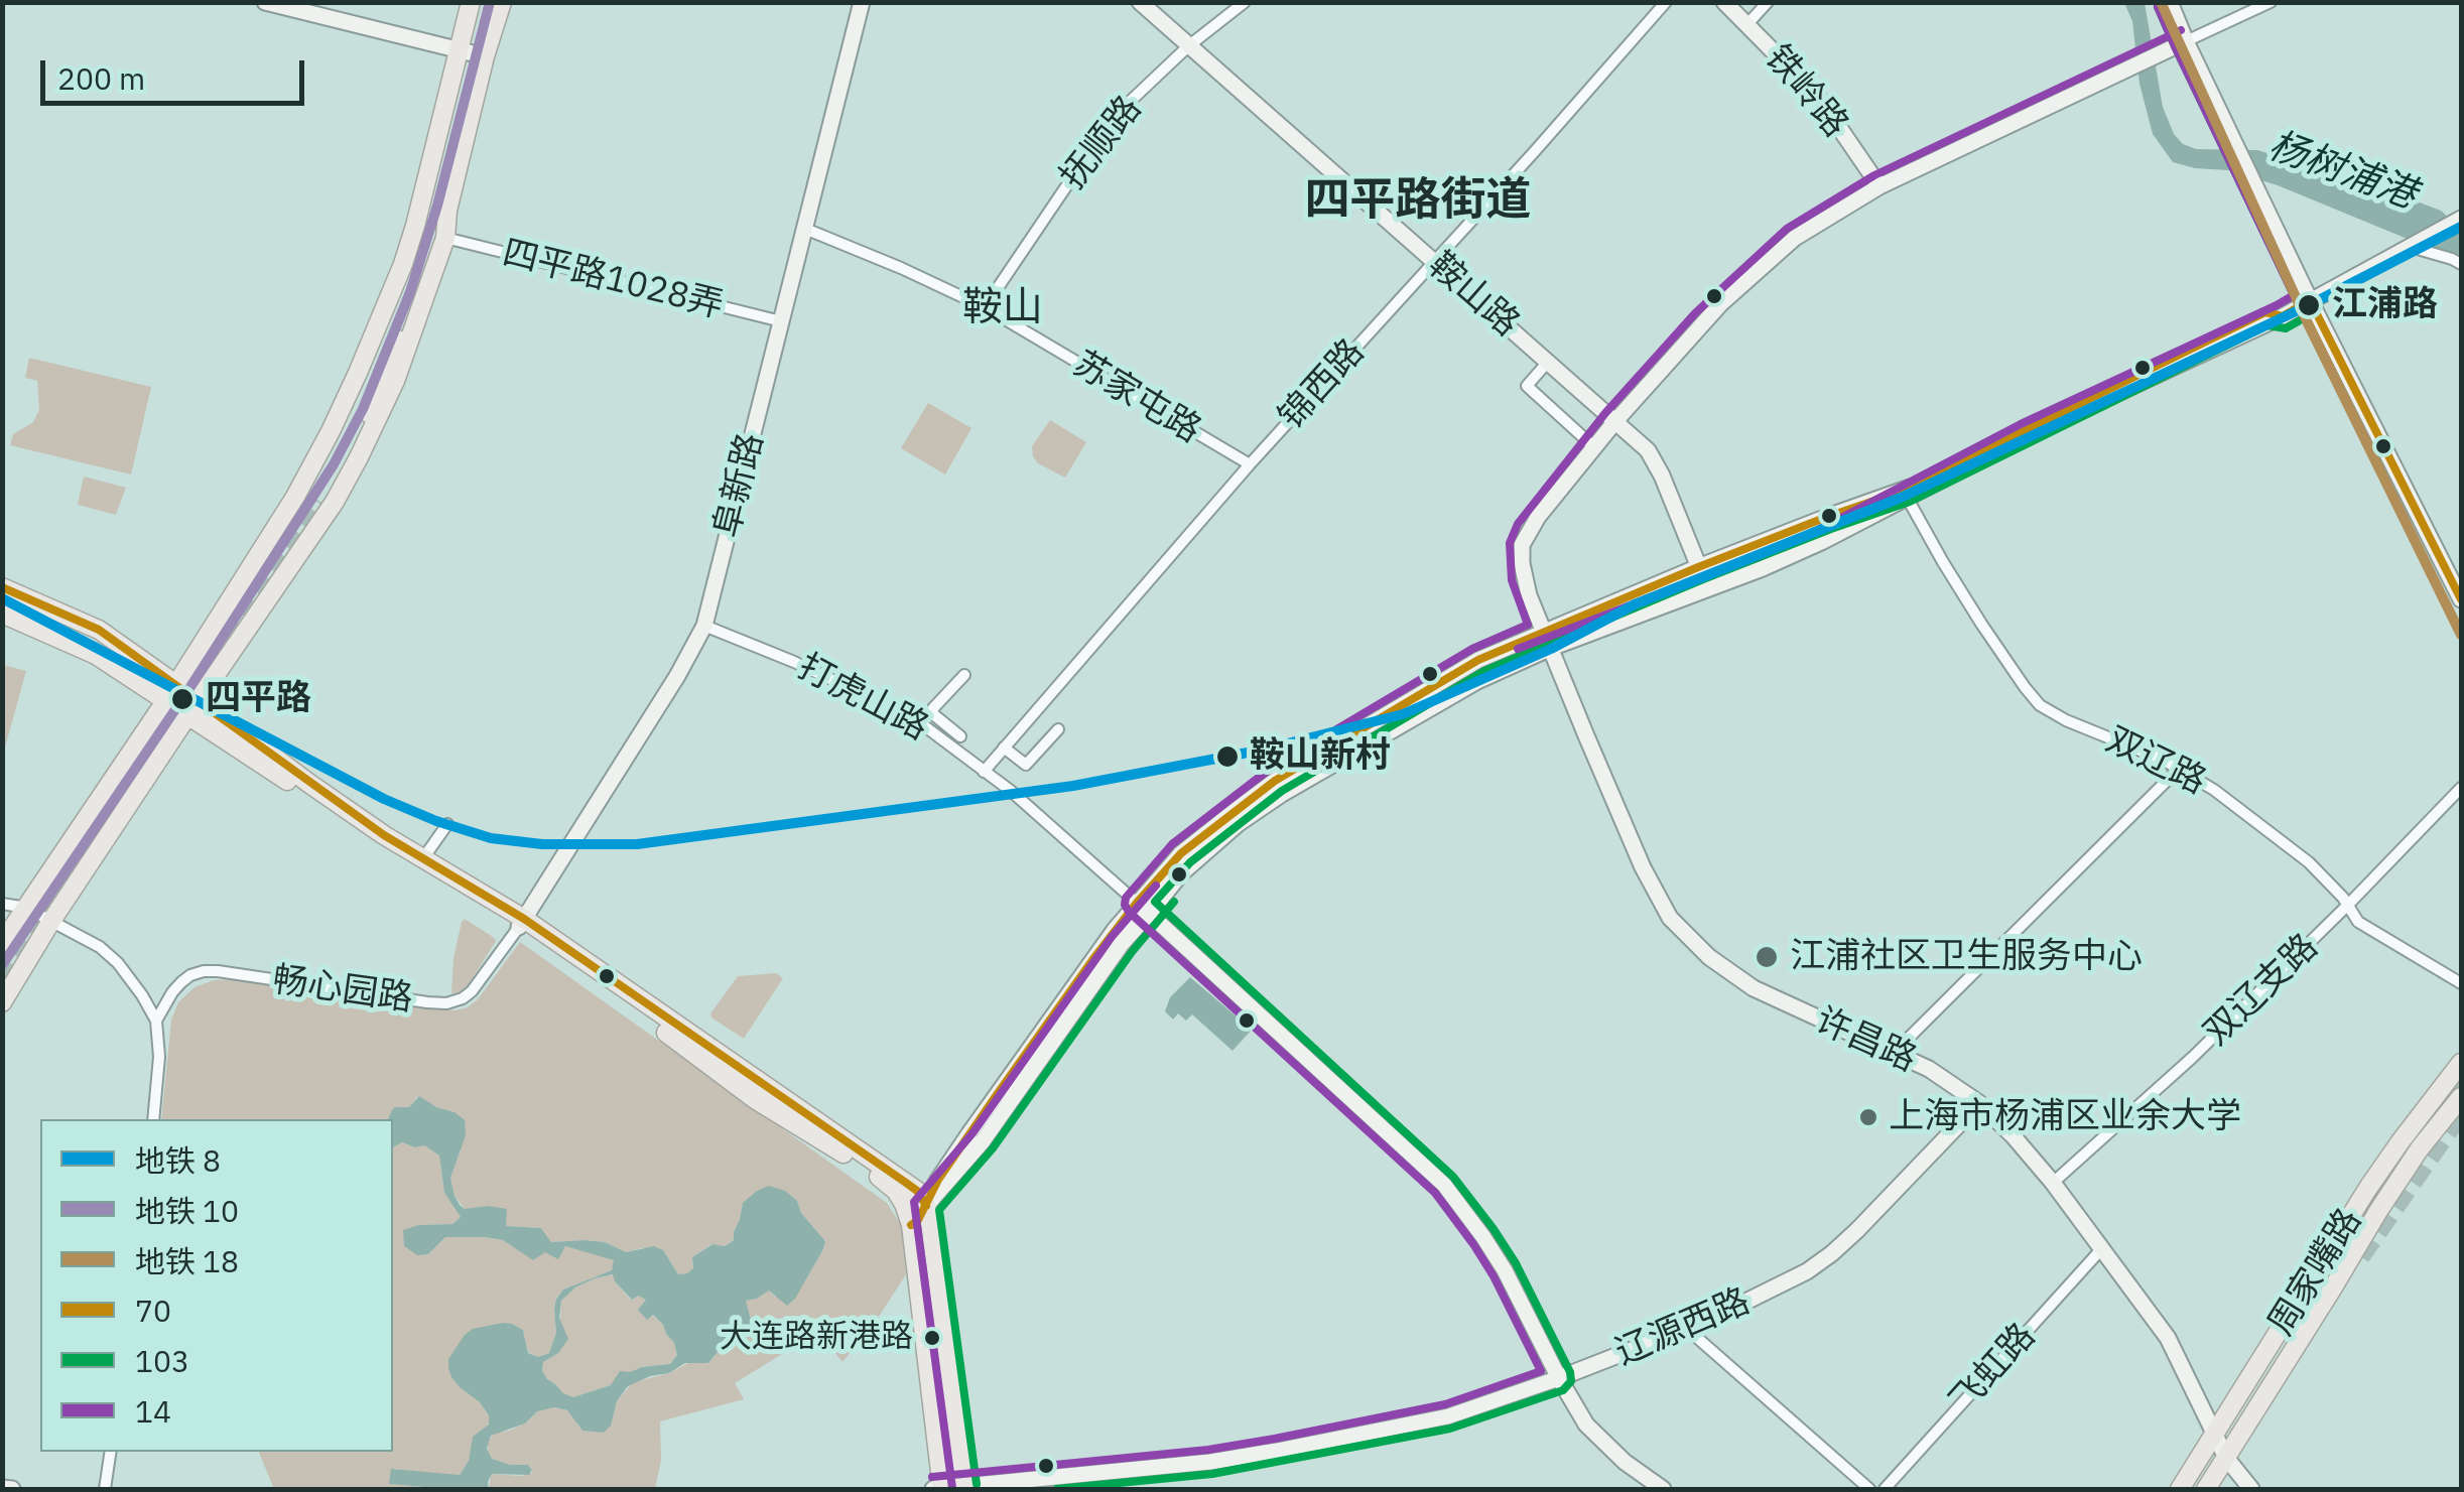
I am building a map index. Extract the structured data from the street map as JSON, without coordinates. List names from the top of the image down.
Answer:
{
  "streets": {
    "main road": ["周家嘴路"],
    "street": [
      "铁岭路",
      "抚顺路",
      "四平路1028弄",
      "鞍山路",
      "锦西路",
      "苏家屯路",
      "阜新路",
      "打虎山路",
      "双辽路",
      "畅心园路",
      "双辽支路",
      "许昌路",
      "辽源西路",
      "飞虹路"
    ]
  },
  "crossings": [
    ["抚顺路", "鞍山路"],
    ["抚顺路", "苏家屯路"],
    ["四平路1028弄", "阜新路"],
    ["鞍山路", "锦西路"],
    ["锦西路", "苏家屯路"],
    ["锦西路", "打虎山路"],
    ["苏家屯路", "阜新路"],
    ["阜新路", "打虎山路"],
    ["阜新路", "畅心园路"],
    ["打虎山路", "辽源西路"],
    ["双辽路", "双辽支路"],
    ["双辽支路", "许昌路"],
    ["许昌路", "周家嘴路"],
    ["许昌路", "辽源西路"],
    ["许昌路", "飞虹路"]
  ],
  "districts": ["四平路街道", "鞍山"],
  "water": ["杨树浦港"],
  "places": [
    "江浦路",
    "四平路",
    "鞍山新村",
    "江浦社区卫生服务中心",
    "上海市杨浦区业余大学",
    "大连路新港路"
  ],
  "lines": [
    "metro line 10",
    "metro line 18",
    "transit line 103",
    "transit line 14",
    "metro line 8",
    "transit line 70"
  ],
  "legend": [
    "地铁 8",
    "地铁 10",
    "地铁 18",
    "70",
    "103",
    "14"
  ],
  "scale_bar": "200 m"
}
